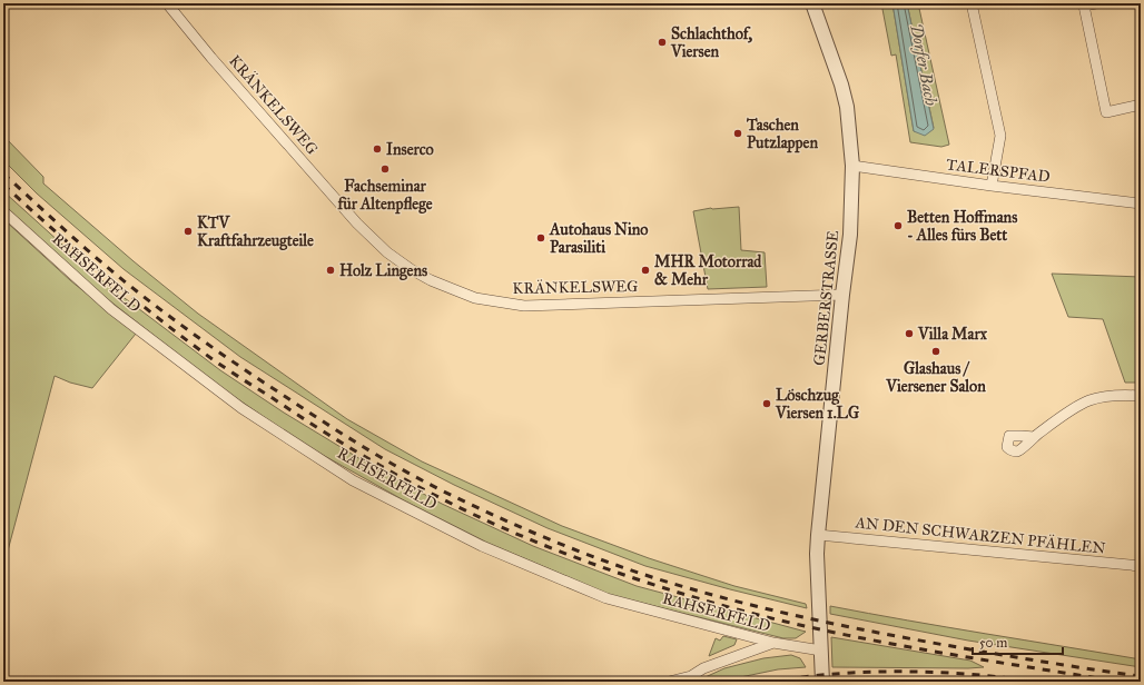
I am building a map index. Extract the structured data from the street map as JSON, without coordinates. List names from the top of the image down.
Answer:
{
  "streets": {
    "street": [
      "KRÄNKELSWEG",
      "TALERSPFAD",
      "RAHSERFELD",
      "GERBERSTRASSE",
      "AN DEN SCHWARZEN PFÄHLEN"
    ]
  },
  "crossings": [
    ["KRÄNKELSWEG", "GERBERSTRASSE"],
    ["TALERSPFAD", "GERBERSTRASSE"],
    ["RAHSERFELD", "GERBERSTRASSE"],
    ["GERBERSTRASSE", "AN DEN SCHWARZEN PFÄHLEN"]
  ],
  "water": ["Dorfer Bach"],
  "places": [
    "Schlachthof, Viersen",
    "Taschen Putzlappen",
    "Inserco",
    "Fachseminar für Altenpflege",
    "Betten Hoffmans - Alles fürs Bett",
    "KTV Kraftfahrzeugteile",
    "Autohaus Nino Parasiliti",
    "Holz Lingens",
    "MHR Motorrad & Mehr",
    "Villa Marx",
    "Glashaus / Viersener Salon",
    "Löschzug Viersen 1.LG"
  ],
  "scale_bar": "50 m"
}
